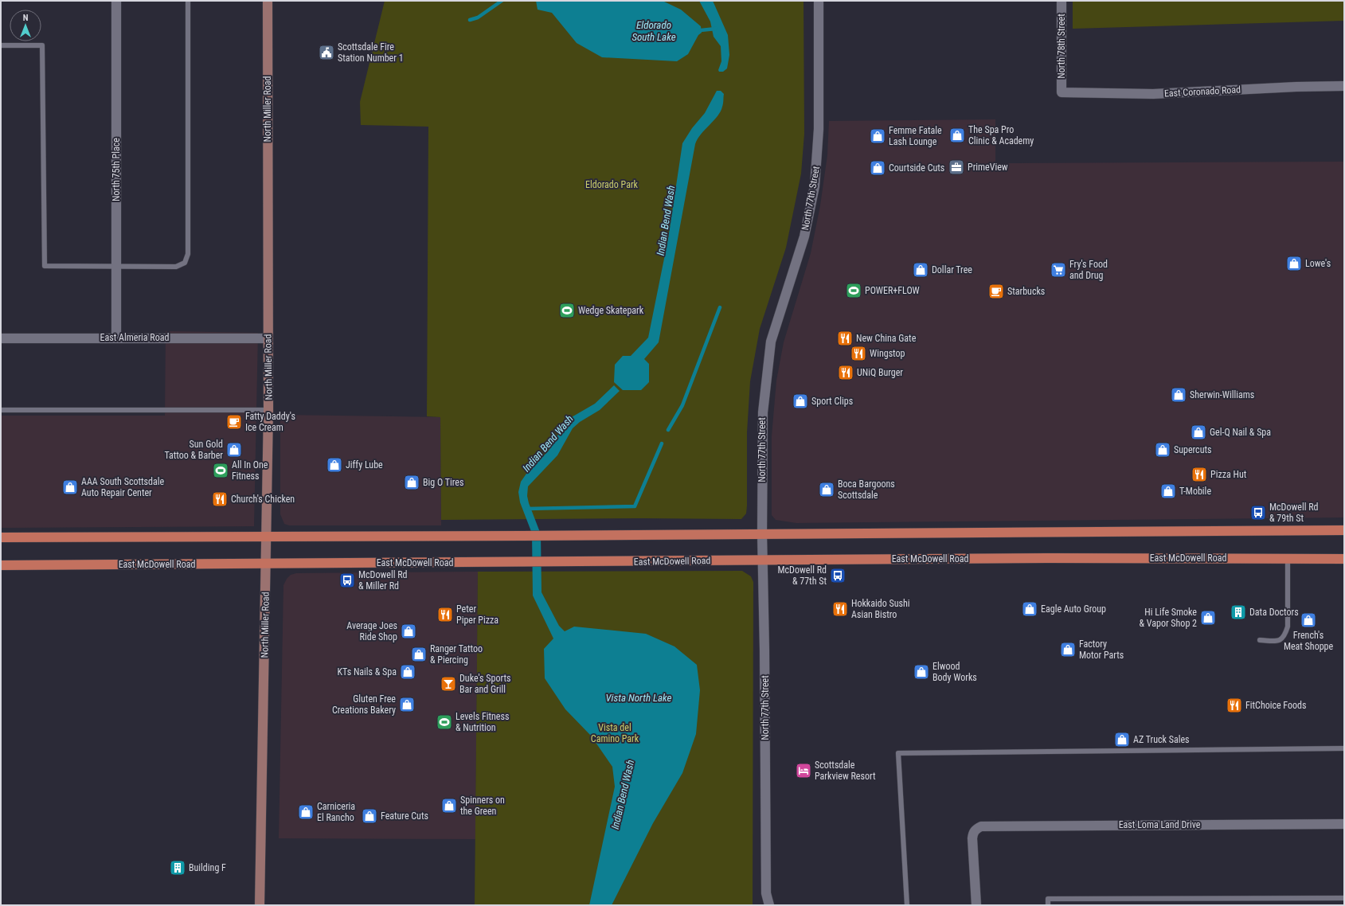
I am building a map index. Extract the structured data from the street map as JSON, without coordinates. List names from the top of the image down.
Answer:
{
  "streets": {
    "main road": ["East McDowell Road"],
    "street": [
      "North 78th Street",
      "East Coronado Road",
      "North Miller Road",
      "North 75th Place",
      "North 77th Street",
      "East Almeria Road",
      "East Loma Land Drive"
    ]
  },
  "crossings": [
    ["North 78th Street", "East Coronado Road"],
    ["North Miller Road", "East Almeria Road"],
    ["North Miller Road", "East McDowell Road"],
    ["North 75th Place", "East Almeria Road"],
    ["North 77th Street", "East McDowell Road"]
  ],
  "water": ["Eldorado South Lake", "Indian Bend Wash", "Vista North Lake"],
  "parks": ["Eldorado Park", "Vista del Camino Park"],
  "places": {
    "public building": ["Scottsdale Fire Station Number 1"],
    "shop": [
      "The Spa Pro Clinic & Academy",
      "Femme Fatale Lash Lounge",
      "Courtside Cuts",
      "Lowe's",
      "Dollar Tree",
      "Sherwin-Williams",
      "Sport Clips",
      "Gel-Q Nail & Spa",
      "Sun Gold Tattoo & Barber",
      "Supercuts",
      "Jiffy Lube",
      "Big O Tires",
      "AAA South Scottsdale Auto Repair Center",
      "Boca Bargoons Scottsdale",
      "T-Mobile",
      "Eagle Auto Group",
      "Hi Life Smoke & Vapor Shop 2",
      "French's Meat Shoppe",
      "Average Joes Ride Shop",
      "Factory Motor Parts",
      "Ranger Tattoo & Piercing",
      "KTs Nails & Spa",
      "Elwood Body Works",
      "Gluten Free Creations Bakery",
      "AZ Truck Sales",
      "Spinners on the Green",
      "Carniceria El Rancho",
      "Feature Cuts"
    ],
    "office": ["PrimeView"],
    "supermarket": ["Fry's Food and Drug"],
    "sports": [
      "POWER+FLOW",
      "Wedge Skatepark",
      "All In One Fitness",
      "Levels Fitness & Nutrition"
    ],
    "cafe": ["Starbucks", "Fatty Daddy's Ice Cream"],
    "restaurant": [
      "New China Gate",
      "Wingstop",
      "UNiQ Burger",
      "Pizza Hut",
      "Church's Chicken",
      "Hokkaido Sushi Asian Bistro",
      "Peter Piper Pizza",
      "FitChoice Foods"
    ],
    "bus stop": ["McDowell Rd & 79th St", "McDowell Rd & 77th St", "McDowell Rd & Miller Rd"],
    "building": ["Data Doctors", "Building F"],
    "bar": ["Duke's Sports Bar and Grill"],
    "hotel": ["Scottsdale Parkview Resort"]
  },
  "north": "top"
}
